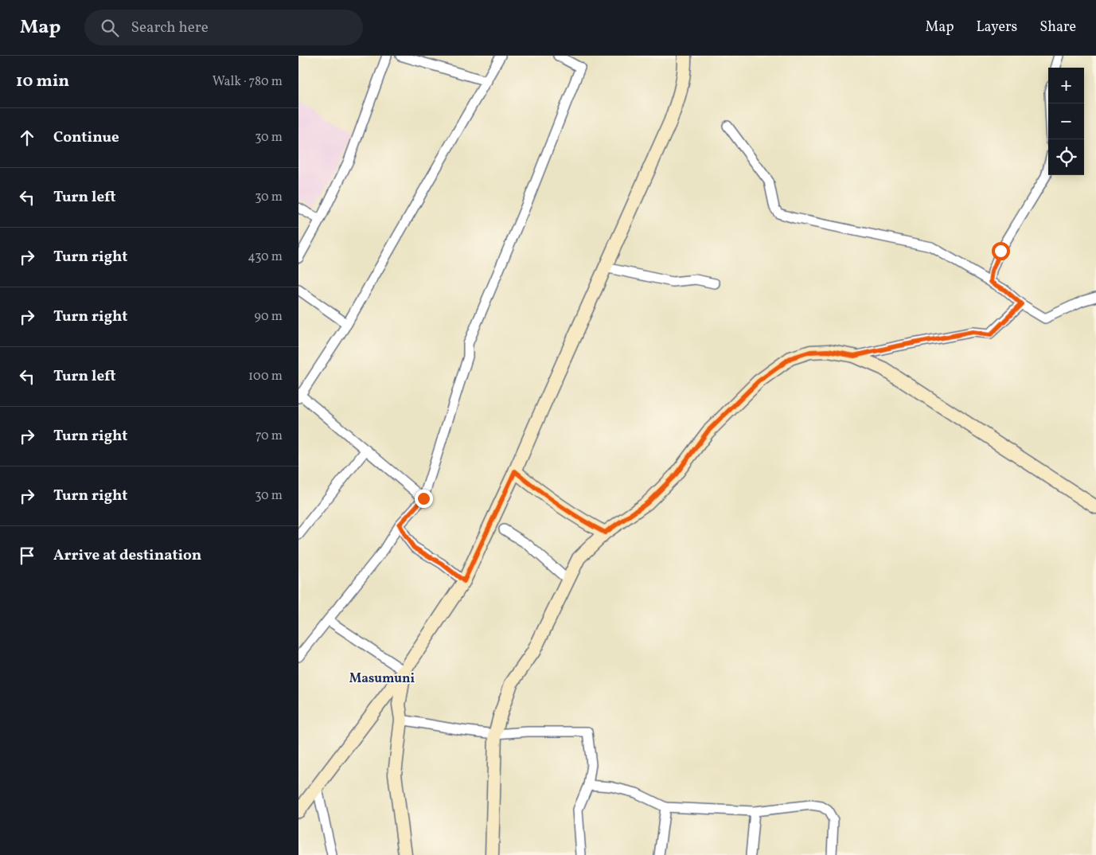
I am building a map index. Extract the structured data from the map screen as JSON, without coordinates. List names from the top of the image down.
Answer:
{
  "districts": ["Masumuni"],
  "page": {
    "header": "Map",
    "search": "Search here",
    "nav": ["Map", "Layers", "Share"],
    "heading": ["10 min", "Walk · 780 m"],
    "map_buttons": ["+", "−"],
    "list": [
      ["Continue", "30 m"],
      ["Turn left", "30 m"],
      ["Turn right", "430 m"],
      ["Turn right", "90 m"],
      ["Turn left", "100 m"],
      ["Turn right", "70 m"],
      ["Turn right", "30 m"],
      "Arrive at destination"
    ]
  }
}
